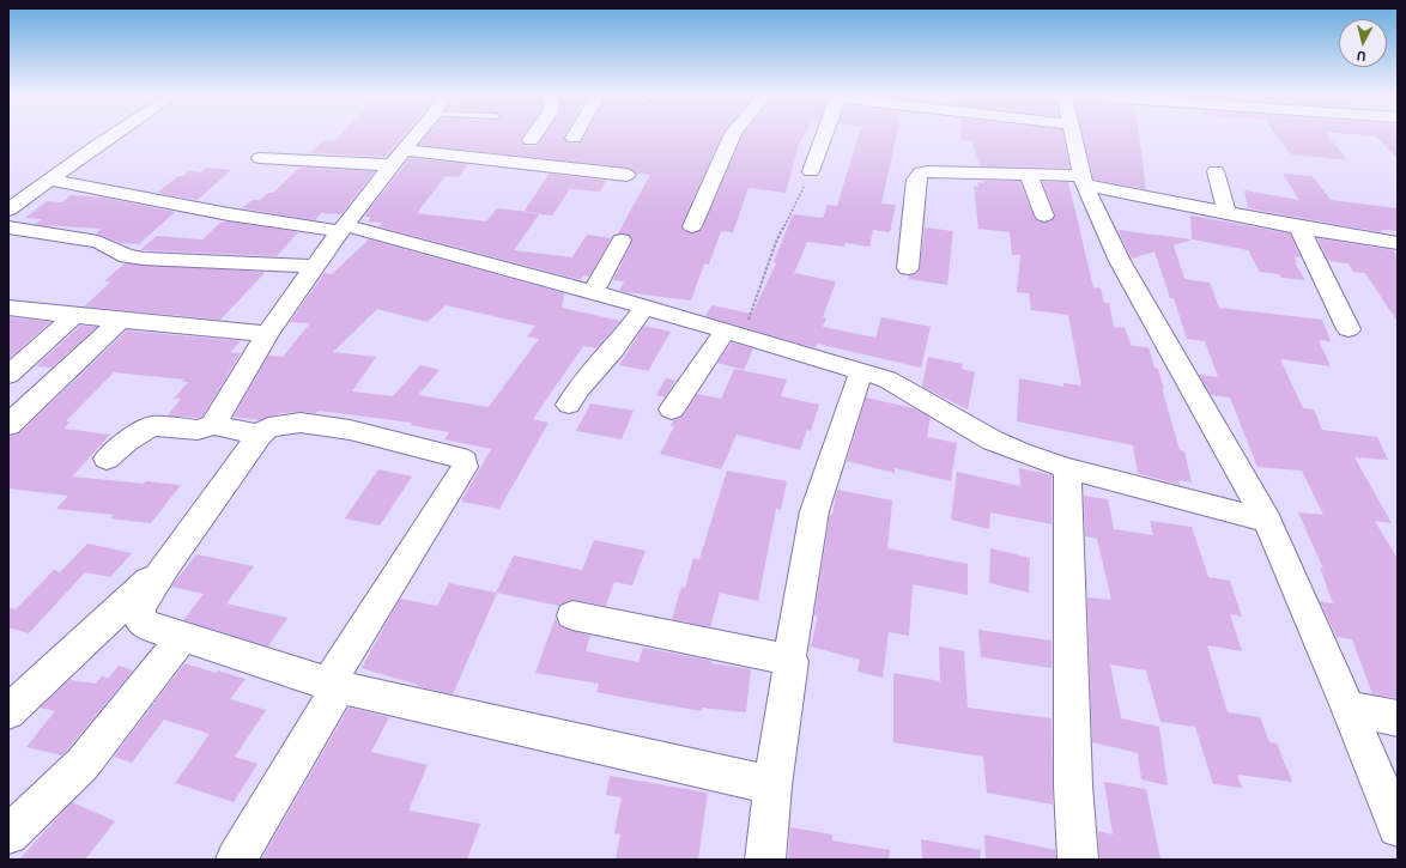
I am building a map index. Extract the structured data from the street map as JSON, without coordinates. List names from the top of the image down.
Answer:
{
  "north": "bottom"
}
